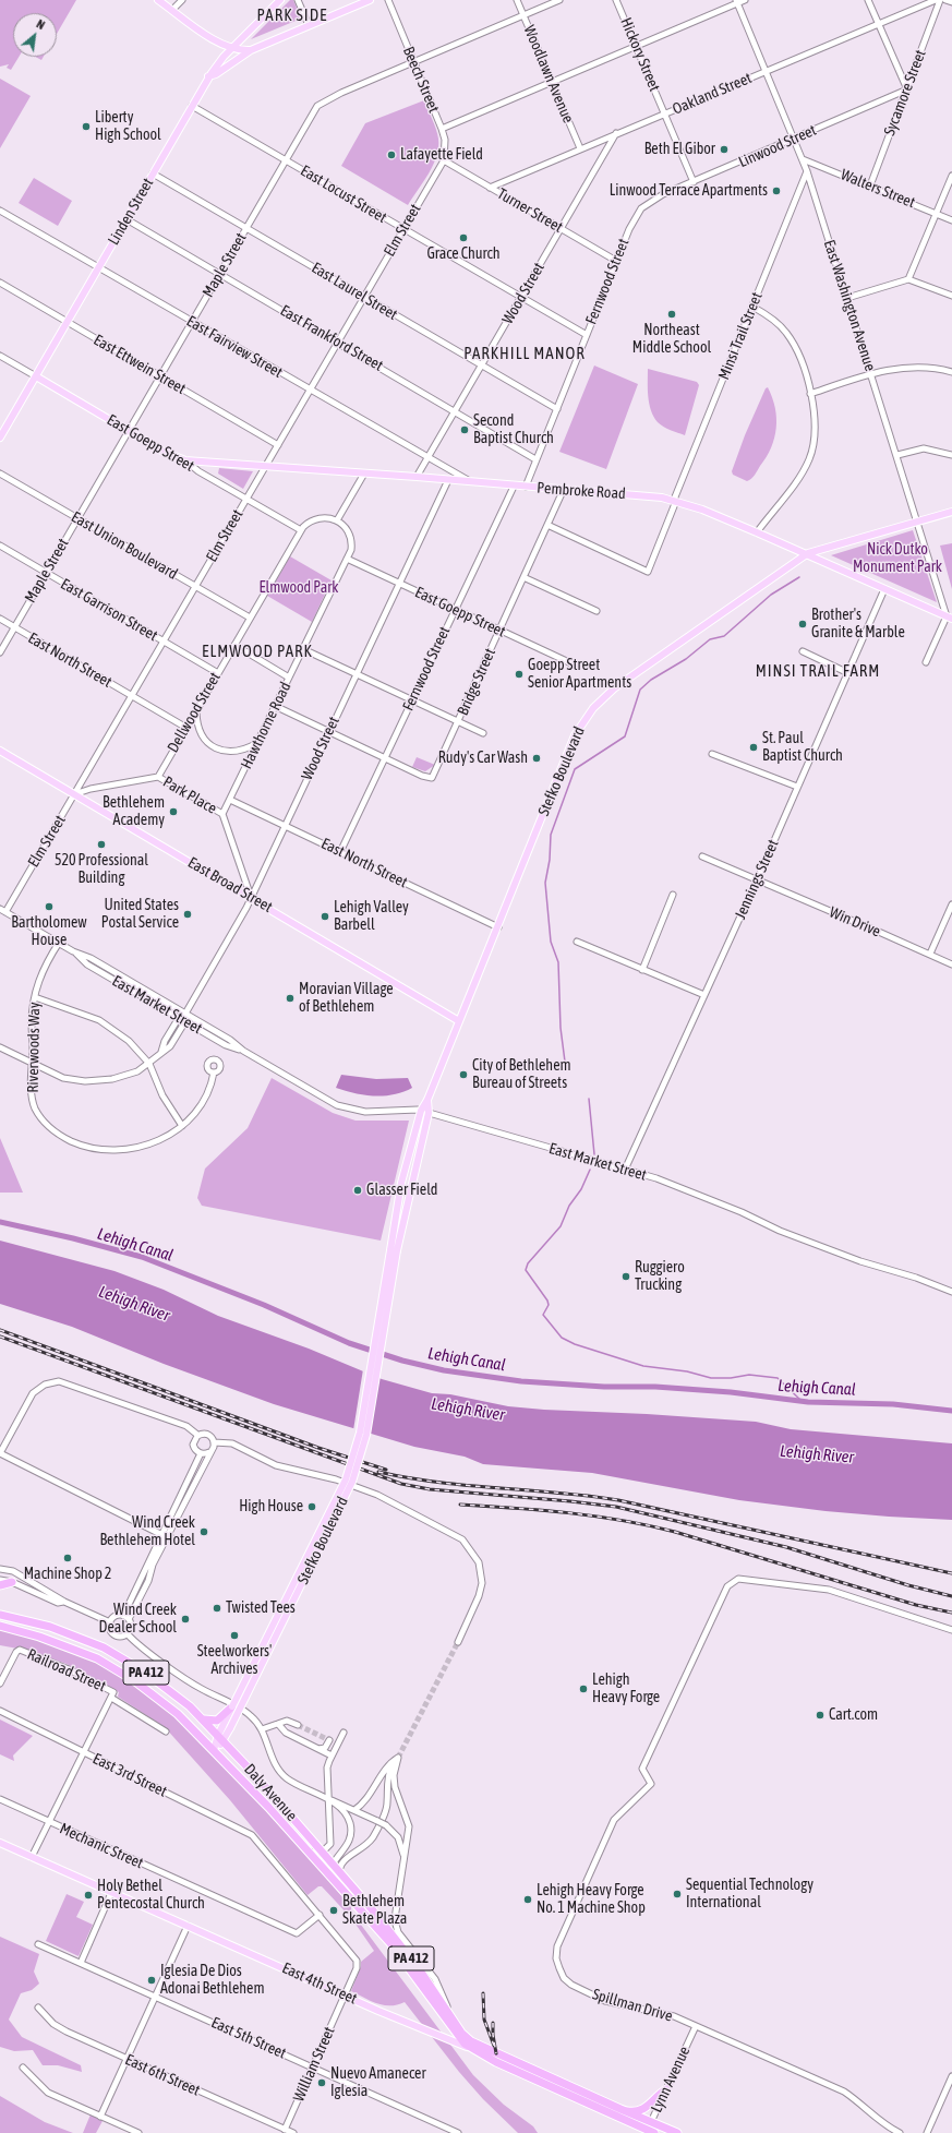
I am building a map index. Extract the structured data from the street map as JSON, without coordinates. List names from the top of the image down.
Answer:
{
  "streets": {
    "highway": ["PA 412", "Daly Avenue", "East 4th Street"],
    "main road": [
      "Linden Street",
      "East Goepp Street",
      "Pembroke Road",
      "Stefko Boulevard",
      "East Broad Street"
    ],
    "street": [
      "Hickory Street",
      "Woodlawn Avenue",
      "Beech Street",
      "Sycamore Street",
      "Oakland Street",
      "Linwood Street",
      "Walters Street",
      "East Locust Street",
      "Turner Street",
      "Elm Street",
      "Maple Street",
      "Fernwood Street",
      "East Laurel Street",
      "Wood Street",
      "East Washington Avenue",
      "Minsi Trail Street",
      "East Frankford Street",
      "East Fairview Street",
      "East Ettwein Street",
      "East Union Boulevard",
      "East Garrison Street",
      "East North Street",
      "Bridge Street",
      "Dellwood Street",
      "Hawthorne Road",
      "Park Place",
      "Jennings Street",
      "Win Drive",
      "East Market Street",
      "Riverwoods Way",
      "Railroad Street",
      "East 3rd Street",
      "Mechanic Street",
      "Spillman Drive",
      "East 5th Street",
      "William Street",
      "East 6th Street",
      "Lynn Avenue"
    ]
  },
  "crossings": [
    ["Hickory Street", "Oakland Street"],
    ["Hickory Street", "Linwood Street"],
    ["Woodlawn Avenue", "Oakland Street"],
    ["Woodlawn Avenue", "Maple Street"],
    ["Beech Street", "Turner Street"],
    ["Beech Street", "Elm Street"],
    ["Beech Street", "Maple Street"],
    ["Sycamore Street", "Linwood Street"],
    ["Sycamore Street", "Walters Street"],
    ["Oakland Street", "Turner Street"],
    ["Oakland Street", "Wood Street"],
    ["Oakland Street", "East Washington Avenue"],
    ["Linwood Street", "Fernwood Street"],
    ["Linwood Street", "East Washington Avenue"],
    ["Walters Street", "East Washington Avenue"],
    ["East Locust Street", "Linden Street"],
    ["East Locust Street", "Elm Street"],
    ["East Locust Street", "Maple Street"],
    ["East Locust Street", "Fernwood Street"],
    ["East Locust Street", "Wood Street"],
    ["Turner Street", "Elm Street"],
    ["Turner Street", "Fernwood Street"],
    ["Turner Street", "Wood Street"],
    ["Linden Street", "East Laurel Street"],
    ["Linden Street", "East Frankford Street"],
    ["Linden Street", "East Fairview Street"],
    ["Linden Street", "East Ettwein Street"],
    ["Linden Street", "East Goepp Street"],
    ["Elm Street", "East Laurel Street"],
    ["Elm Street", "East Frankford Street"],
    ["Elm Street", "East Fairview Street"],
    ["Elm Street", "East Ettwein Street"],
    ["Elm Street", "East Goepp Street"],
    ["Elm Street", "Pembroke Road"],
    ["Elm Street", "East Union Boulevard"],
    ["Elm Street", "East Garrison Street"],
    ["Elm Street", "East North Street"],
    ["Elm Street", "East Broad Street"],
    ["Elm Street", "East Market Street"],
    ["Maple Street", "East Laurel Street"],
    ["Maple Street", "East Frankford Street"],
    ["Maple Street", "East Fairview Street"],
    ["Maple Street", "East Ettwein Street"],
    ["Maple Street", "East Goepp Street"],
    ["Maple Street", "East Union Boulevard"],
    ["Maple Street", "East Garrison Street"],
    ["Maple Street", "East North Street"],
    ["Fernwood Street", "East Laurel Street"],
    ["Fernwood Street", "East Frankford Street"],
    ["Fernwood Street", "East Goepp Street"],
    ["Fernwood Street", "Pembroke Road"],
    ["Fernwood Street", "East North Street"],
    ["Fernwood Street", "Bridge Street"],
    ["East Laurel Street", "Wood Street"],
    ["Wood Street", "East Frankford Street"],
    ["Wood Street", "East Fairview Street"],
    ["Wood Street", "East Goepp Street"],
    ["Wood Street", "Pembroke Road"],
    ["Wood Street", "East North Street"],
    ["Wood Street", "East Broad Street"],
    ["Wood Street", "East Market Street"],
    ["East Washington Avenue", "Minsi Trail Street"],
    ["East Washington Avenue", "Pembroke Road"],
    ["East Washington Avenue", "Stefko Boulevard"],
    ["Minsi Trail Street", "Pembroke Road"],
    ["Minsi Trail Street", "Bridge Street"],
    ["East Fairview Street", "Pembroke Road"],
    ["East Goepp Street", "Pembroke Road"],
    ["East Goepp Street", "Bridge Street"],
    ["East Goepp Street", "Dellwood Street"],
    ["East Goepp Street", "Hawthorne Road"],
    ["Pembroke Road", "Bridge Street"],
    ["Pembroke Road", "Stefko Boulevard"],
    ["Pembroke Road", "Jennings Street"],
    ["East Union Boulevard", "Dellwood Street"],
    ["East Garrison Street", "Dellwood Street"],
    ["East North Street", "Dellwood Street"],
    ["East North Street", "Hawthorne Road"],
    ["East North Street", "Stefko Boulevard"],
    ["Dellwood Street", "Park Place"],
    ["Hawthorne Road", "Park Place"],
    ["Stefko Boulevard", "East Broad Street"],
    ["Stefko Boulevard", "East Market Street"],
    ["Stefko Boulevard", "Daly Avenue"],
    ["Jennings Street", "Win Drive"],
    ["Jennings Street", "East Market Street"],
    ["East Market Street", "Riverwoods Way"],
    ["East 3rd Street", "Mechanic Street"],
    ["East 3rd Street", "William Street"],
    ["Daly Avenue", "East 4th Street"],
    ["Mechanic Street", "William Street"],
    ["East 4th Street", "William Street"],
    ["East 4th Street", "Lynn Avenue"],
    ["Spillman Drive", "Lynn Avenue"],
    ["East 5th Street", "William Street"],
    ["William Street", "East 6th Street"]
  ],
  "districts": [
    "PARK SIDE",
    "PARKHILL MANOR",
    "ELMWOOD PARK",
    "MINSI TRAIL FARM"
  ],
  "water": ["Lehigh Canal", "Lehigh River"],
  "parks": ["Nick Dutko Monument Park", "Elmwood Park"],
  "places": [
    "Liberty High School",
    "Beth El Gibor",
    "Lafayette Field",
    "Linwood Terrace Apartments",
    "Grace Church",
    "Northeast Middle School",
    "Second Baptist Church",
    "Brother's Granite & Marble",
    "Goepp Street Senior Apartments",
    "St. Paul Baptist Church",
    "Rudy's Car Wash",
    "Bethlehem Academy",
    "520 Professional Building",
    "Bartholomew House",
    "United States Postal Service",
    "Lehigh Valley Barbell",
    "Moravian Village of Bethlehem",
    "City of Bethlehem Bureau of Streets",
    "Glasser Field",
    "Ruggiero Trucking",
    "High House",
    "Wind Creek Bethlehem Hotel",
    "Machine Shop 2",
    "Twisted Tees",
    "Wind Creek Dealer School",
    "Steelworkers' Archives",
    "Lehigh Heavy Forge",
    "Cart.com",
    "Sequential Technology International",
    "Holy Bethel Pentecostal Church",
    "Lehigh Heavy Forge No. 1 Machine Shop",
    "Bethlehem Skate Plaza",
    "Iglesia De Dios Adonai Bethlehem",
    "Nuevo Amanecer Iglesia"
  ],
  "north": "top right"
}
